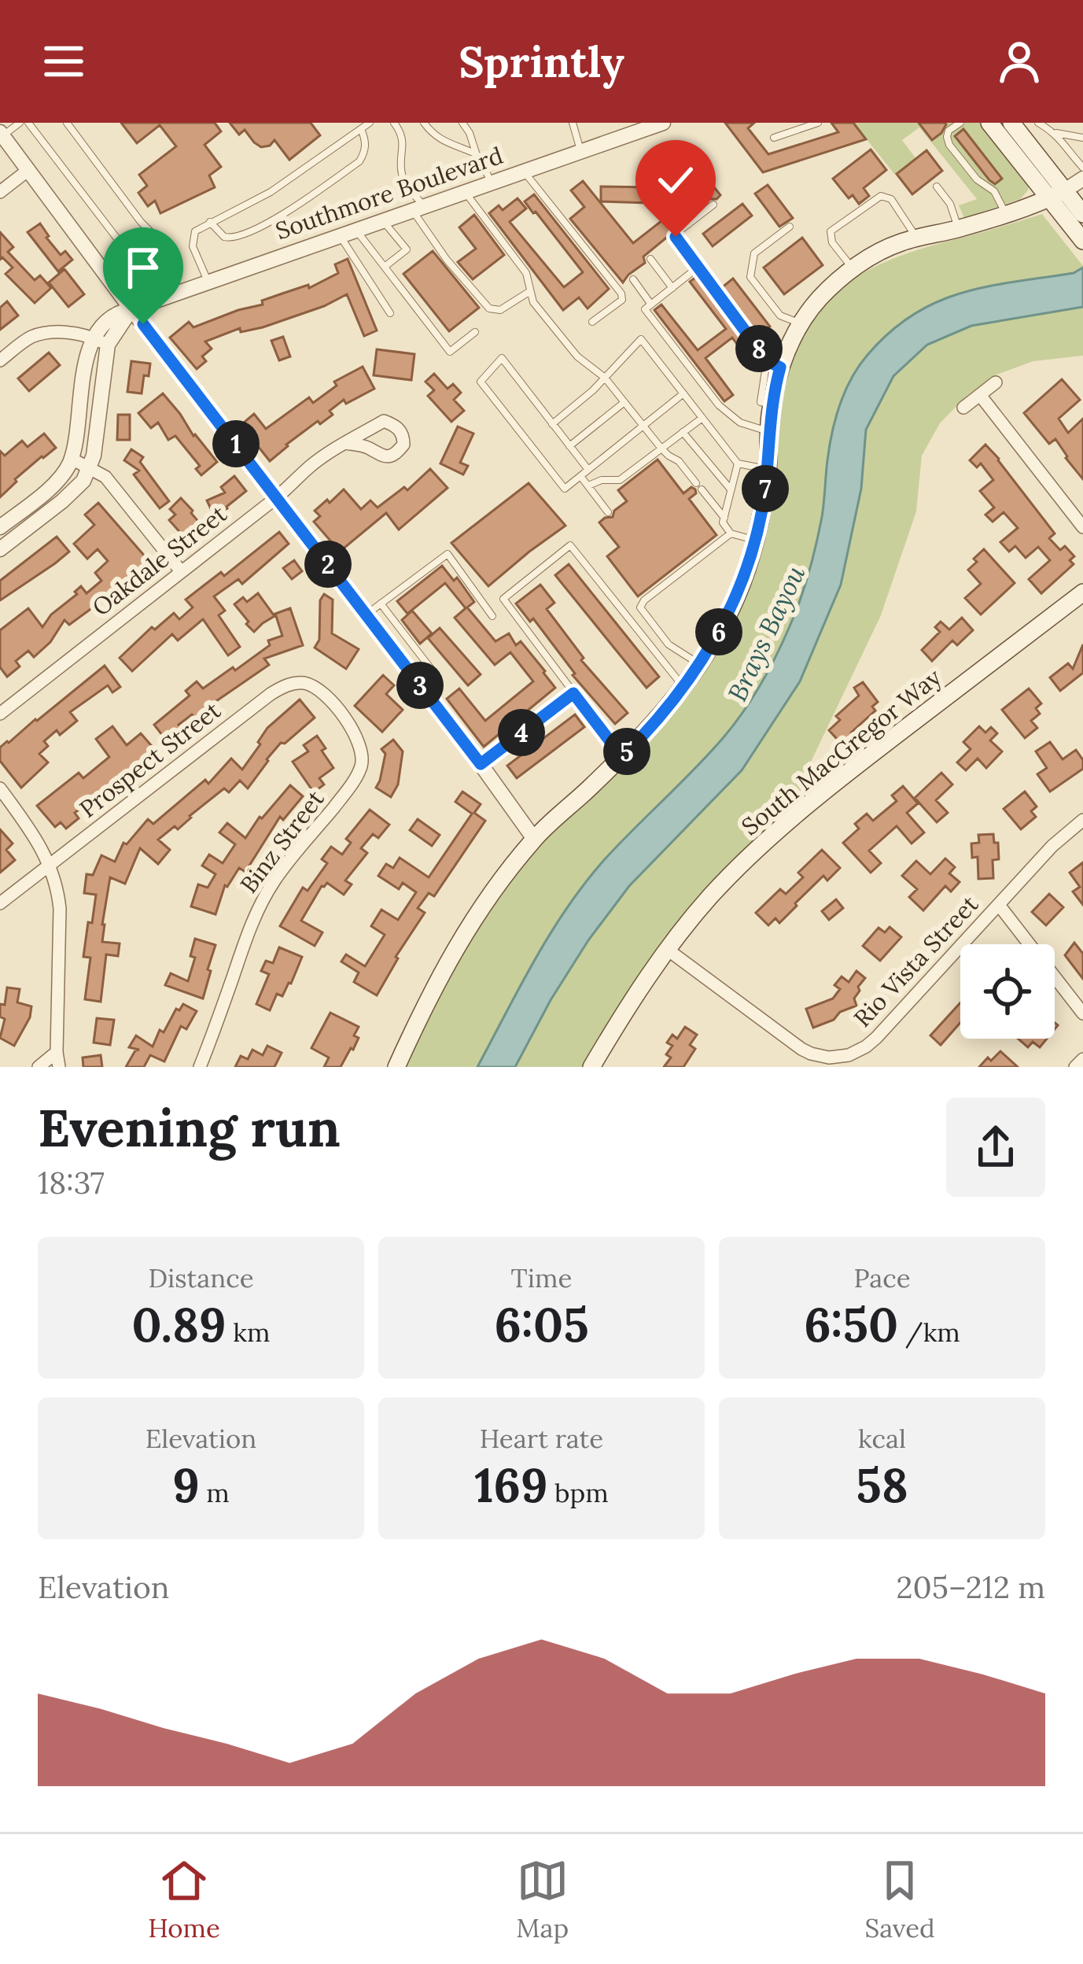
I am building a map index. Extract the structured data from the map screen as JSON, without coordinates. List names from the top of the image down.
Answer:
{
  "streets": {
    "main road": ["South MacGregor Way"],
    "street": [
      "Southmore Boulevard",
      "Oakdale Street",
      "Prospect Street",
      "Binz Street",
      "Rio Vista Street"
    ]
  },
  "crossings": [
    ["South MacGregor Way", "Rio Vista Street"],
    ["Prospect Street", "Binz Street"]
  ],
  "water": ["Brays Bayou"],
  "page": {
    "header": "Sprintly",
    "pins": [
      "8",
      "1",
      "7",
      "2",
      "6",
      "3",
      "4",
      "5"
    ],
    "heading": ["Evening run", "18:37"],
    "stats": [
      ["Distance", "0.89 km"],
      ["Time", "6:05"],
      ["Pace", "6:50 /km"],
      ["Elevation", "9 m"],
      ["Heart rate", "169 bpm"],
      ["kcal", "58"]
    ],
    "chart": ["Elevation", "205–212 m"],
    "tabs": ["Home", "Map", "Saved"]
  }
}
